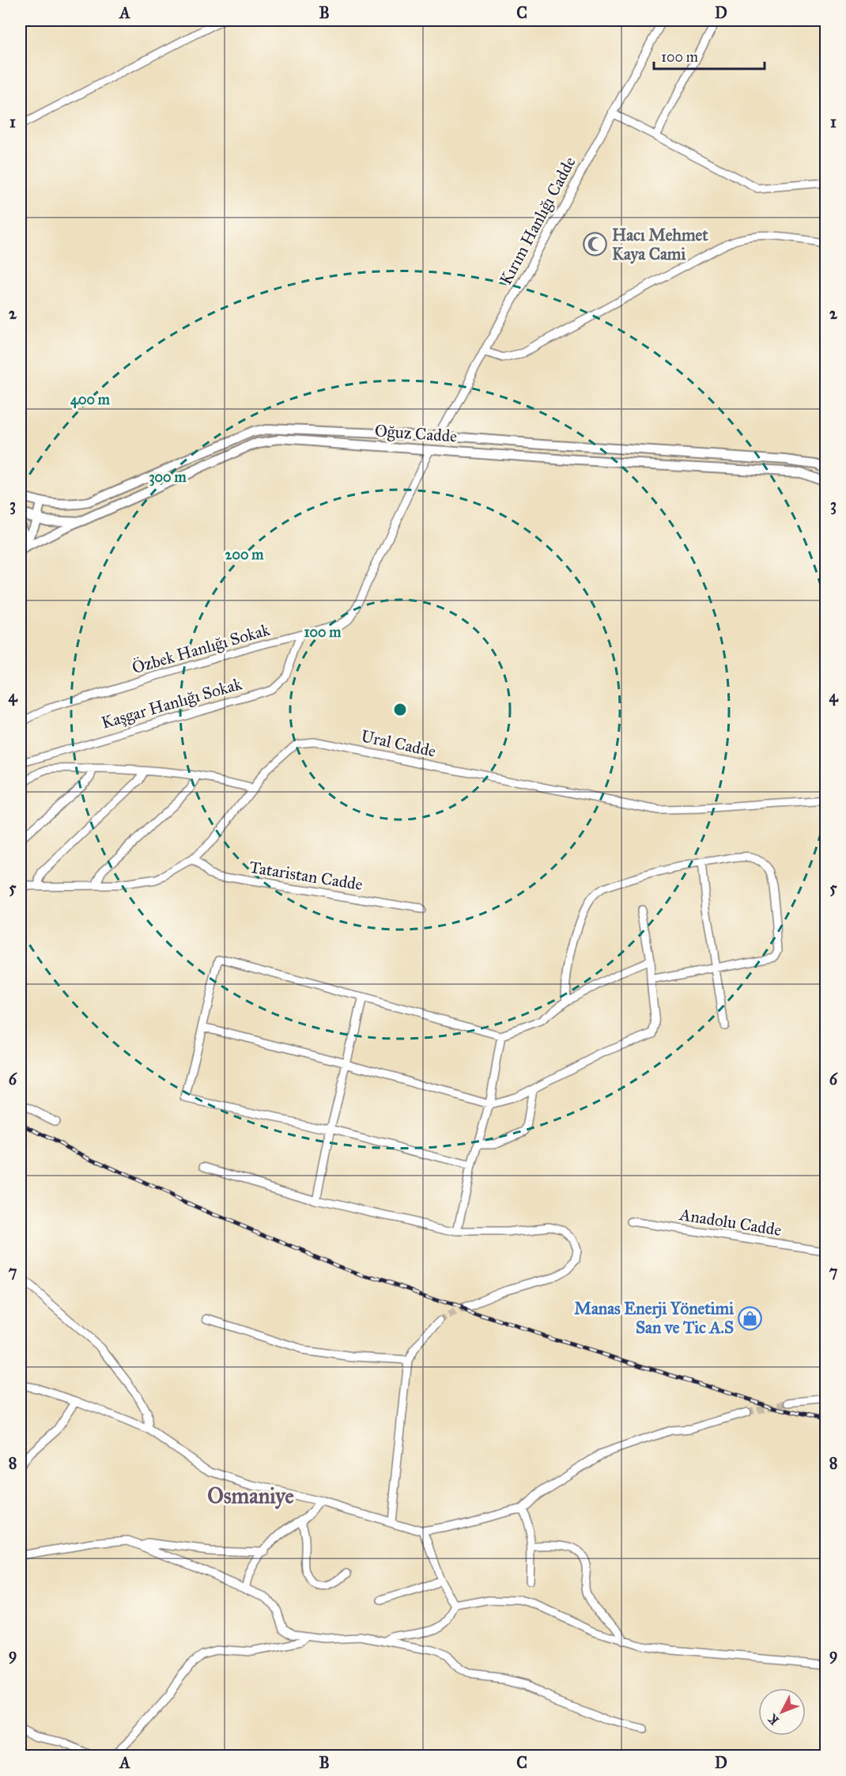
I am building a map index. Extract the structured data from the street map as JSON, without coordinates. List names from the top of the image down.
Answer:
{
  "streets": {
    "street": [
      "Kırım Hanlığı Cadde",
      "Oğuz Cadde",
      "Özbek Hanlığı Sokak",
      "Kaşgar Hanlığı Sokak",
      "Ural Cadde",
      "Tataristan Cadde",
      "Anadolu Cadde"
    ]
  },
  "crossings": [
    ["Kırım Hanlığı Cadde", "Oğuz Cadde"],
    ["Oğuz Cadde", "Özbek Hanlığı Sokak"],
    ["Özbek Hanlığı Sokak", "Kaşgar Hanlığı Sokak"],
    ["Ural Cadde", "Tataristan Cadde"]
  ],
  "districts": ["Osmaniye"],
  "places": {
    "mosque": ["Hacı Mehmet Kaya Cami"],
    "shop": ["Manas Enerji Yönetimi San ve Tic A.S"]
  },
  "scale_bar": "100 m",
  "north": "bottom left",
  "grid": {
    "columns": [
      "A",
      "B",
      "C",
      "D"
    ],
    "rows": [
      "1",
      "2",
      "3",
      "4",
      "5",
      "6",
      "7",
      "8",
      "9"
    ]
  },
  "rings": [
    "400 m",
    "300 m",
    "200 m",
    "100 m"
  ]
}
